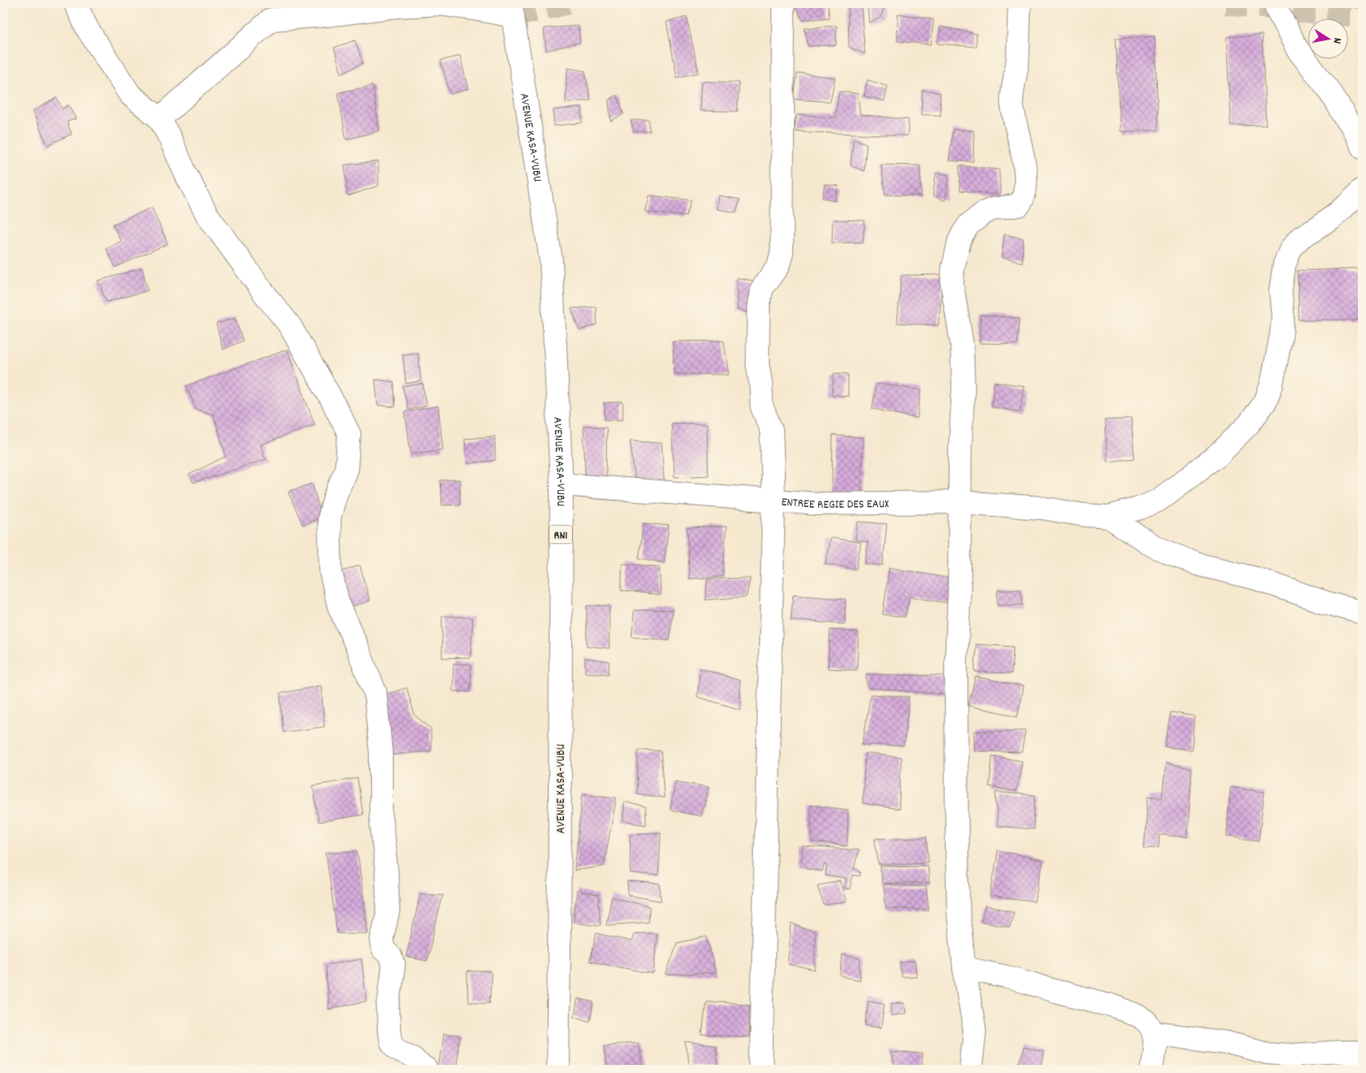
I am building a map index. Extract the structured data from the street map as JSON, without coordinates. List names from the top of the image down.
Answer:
{
  "streets": {
    "main road": ["AVENUE KASA-VUBU", "ENTREE REGIE DES EAUX", "RN1"]
  },
  "crossings": [
    ["AVENUE KASA-VUBU", "ENTREE REGIE DES EAUX"]
  ],
  "north": "right"
}
